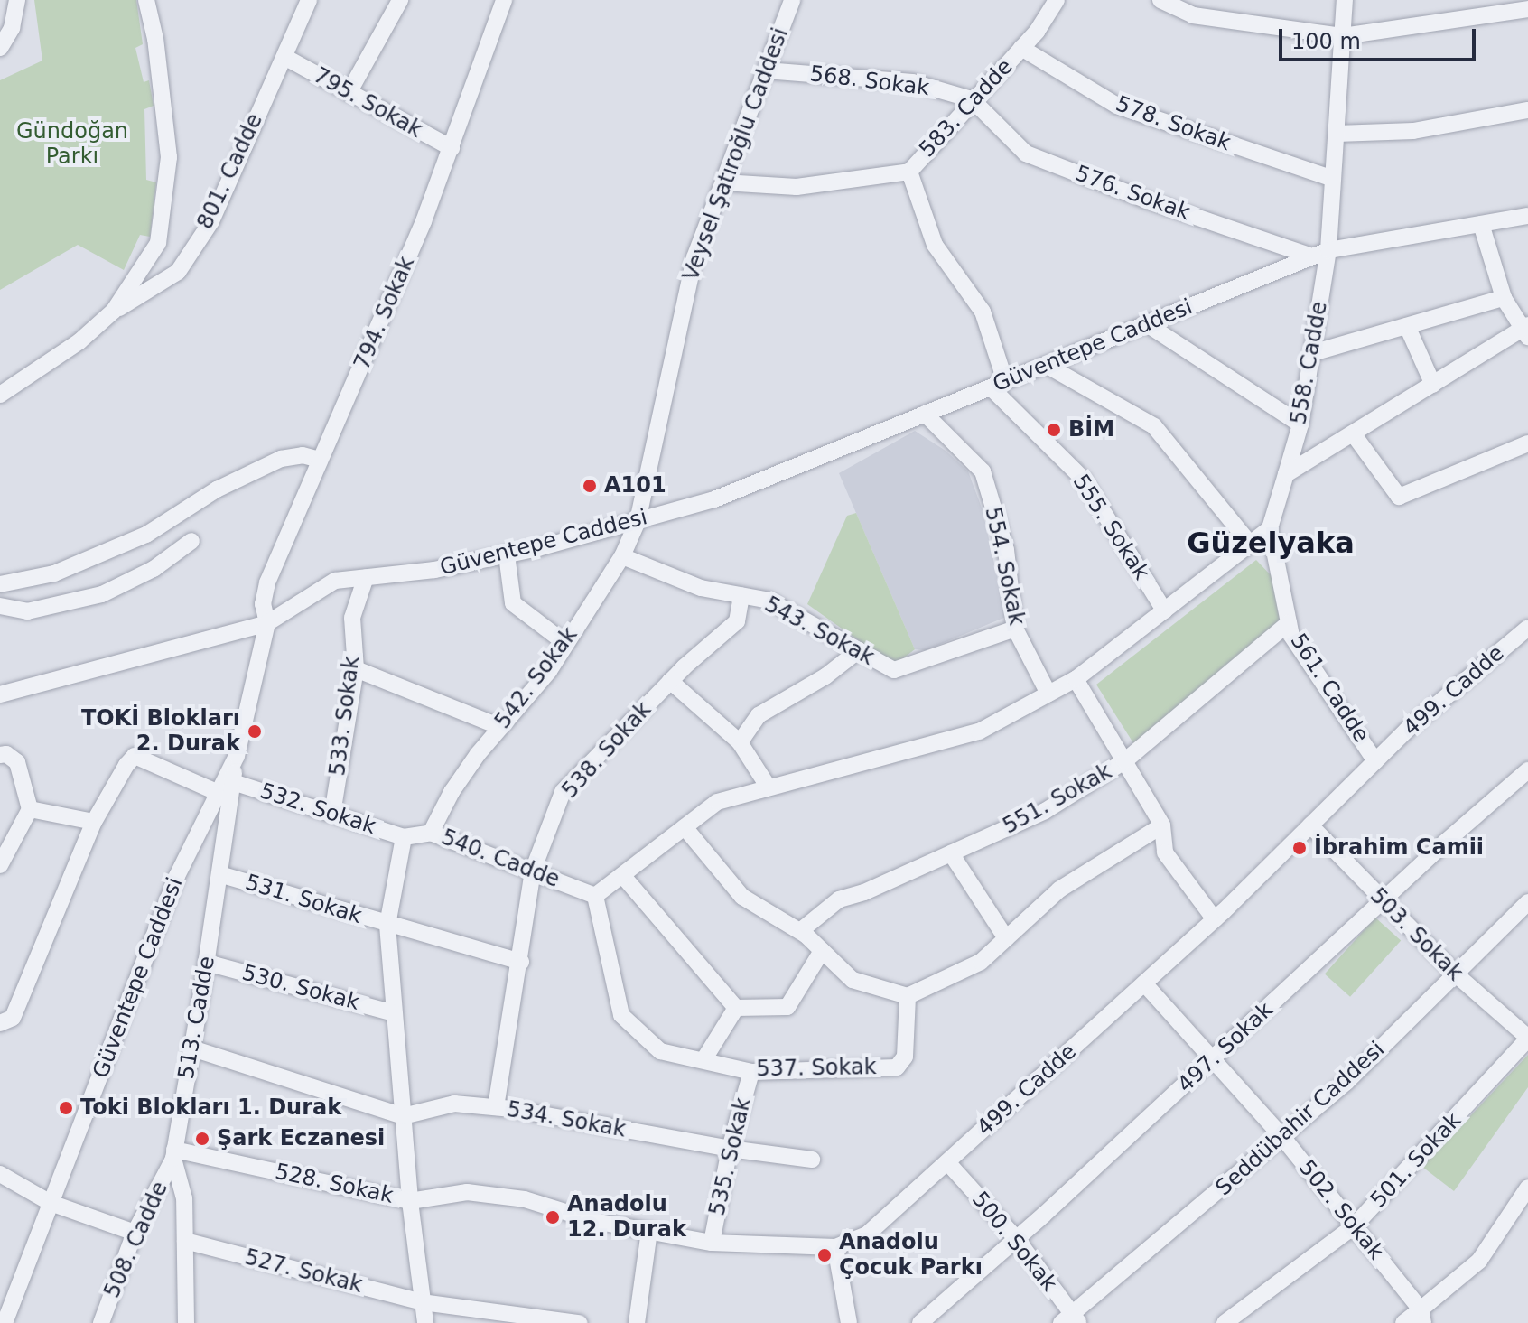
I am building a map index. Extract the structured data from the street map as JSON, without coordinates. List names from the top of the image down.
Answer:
{
  "streets": {
    "street": [
      "568. Sokak",
      "795. Sokak",
      "583. Cadde",
      "578. Sokak",
      "Veysel Şatıroğlu Caddesi",
      "801. Cadde",
      "576. Sokak",
      "794. Sokak",
      "Güventepe Caddesi",
      "558. Cadde",
      "555. Sokak",
      "554. Sokak",
      "543. Sokak",
      "542. Sokak",
      "561. Cadde",
      "499. Cadde",
      "533. Sokak",
      "538. Sokak",
      "551. Sokak",
      "532. Sokak",
      "540. Cadde",
      "531. Sokak",
      "503. Sokak",
      "530. Sokak",
      "513. Cadde",
      "497. Sokak",
      "537. Sokak",
      "Seddübahir Caddesi",
      "534. Sokak",
      "535. Sokak",
      "501. Sokak",
      "528. Sokak",
      "502. Sokak",
      "508. Cadde",
      "500. Sokak",
      "527. Sokak"
    ]
  },
  "crossings": [
    ["568. Sokak", "583. Cadde"],
    ["568. Sokak", "Veysel Şatıroğlu Caddesi"],
    ["568. Sokak", "576. Sokak"],
    ["795. Sokak", "801. Cadde"],
    ["795. Sokak", "794. Sokak"],
    ["583. Cadde", "578. Sokak"],
    ["583. Cadde", "Veysel Şatıroğlu Caddesi"],
    ["583. Cadde", "576. Sokak"],
    ["578. Sokak", "558. Cadde"],
    ["Veysel Şatıroğlu Caddesi", "Güventepe Caddesi"],
    ["Veysel Şatıroğlu Caddesi", "542. Sokak"],
    ["576. Sokak", "Güventepe Caddesi"],
    ["794. Sokak", "Güventepe Caddesi"],
    ["Güventepe Caddesi", "558. Cadde"],
    ["Güventepe Caddesi", "555. Sokak"],
    ["Güventepe Caddesi", "554. Sokak"],
    ["Güventepe Caddesi", "542. Sokak"],
    ["Güventepe Caddesi", "533. Sokak"],
    ["Güventepe Caddesi", "513. Cadde"],
    ["558. Cadde", "561. Cadde"],
    ["554. Sokak", "543. Sokak"],
    ["543. Sokak", "542. Sokak"],
    ["543. Sokak", "538. Sokak"],
    ["542. Sokak", "540. Cadde"],
    ["561. Cadde", "499. Cadde"],
    ["561. Cadde", "551. Sokak"],
    ["499. Cadde", "503. Sokak"],
    ["499. Cadde", "535. Sokak"],
    ["499. Cadde", "528. Sokak"],
    ["499. Cadde", "502. Sokak"],
    ["499. Cadde", "500. Sokak"],
    ["533. Sokak", "532. Sokak"],
    ["538. Sokak", "540. Cadde"],
    ["538. Sokak", "531. Sokak"],
    ["538. Sokak", "534. Sokak"],
    ["532. Sokak", "540. Cadde"],
    ["532. Sokak", "513. Cadde"],
    ["540. Cadde", "537. Sokak"],
    ["531. Sokak", "513. Cadde"],
    ["503. Sokak", "497. Sokak"],
    ["503. Sokak", "Seddübahir Caddesi"],
    ["503. Sokak", "501. Sokak"],
    ["530. Sokak", "513. Cadde"],
    ["513. Cadde", "528. Sokak"],
    ["513. Cadde", "508. Cadde"],
    ["513. Cadde", "527. Sokak"],
    ["497. Sokak", "502. Sokak"],
    ["497. Sokak", "500. Sokak"],
    ["537. Sokak", "535. Sokak"],
    ["Seddübahir Caddesi", "502. Sokak"],
    ["Seddübahir Caddesi", "500. Sokak"],
    ["534. Sokak", "535. Sokak"],
    ["501. Sokak", "502. Sokak"],
    ["528. Sokak", "508. Cadde"]
  ],
  "districts": ["Güzelyaka"],
  "parks": ["Gündoğan Parkı"],
  "places": [
    "BİM",
    "A101",
    "TOKİ Blokları 2. Durak",
    "İbrahim Camii",
    "Toki Blokları 1. Durak",
    "Şark Eczanesi",
    "Anadolu 12. Durak",
    "Anadolu Çocuk Parkı"
  ],
  "scale_bar": "100 m"
}
